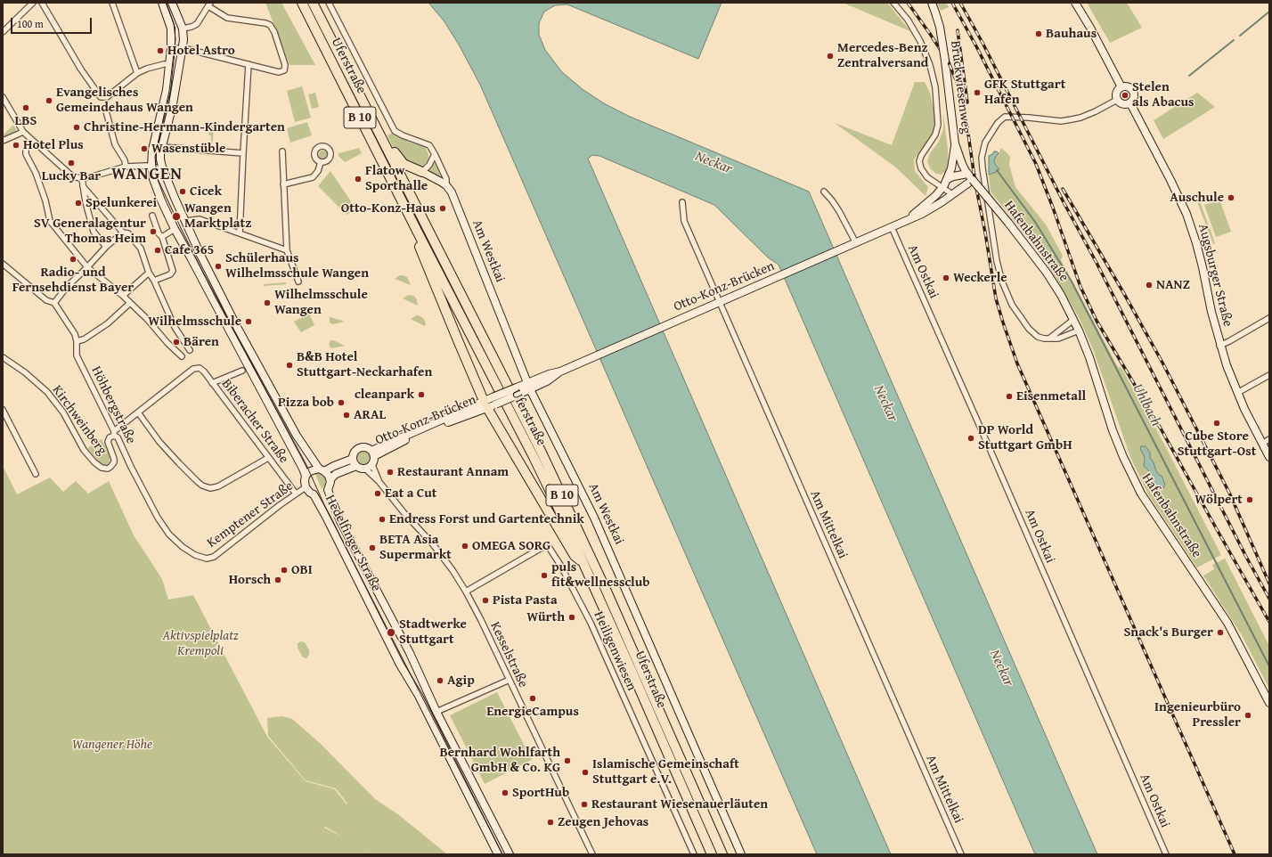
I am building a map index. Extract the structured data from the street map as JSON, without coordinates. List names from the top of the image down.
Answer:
{
  "streets": {
    "highway": ["Uferstraße", "B 10"],
    "street": [
      "Bruckwiesenweg",
      "Hafenbahnstraße",
      "Am Westkai",
      "Am Ostkai",
      "Augsburger Straße",
      "Otto-Konz-Brücken",
      "Höhbergstraße",
      "Kirchweinberg",
      "Biberacher Straße",
      "Kemptener Straße",
      "Am Mittelkai",
      "Hedelfinger Straße",
      "Heiligenwiesen",
      "Kesselstraße"
    ]
  },
  "crossings": [
    ["Uferstraße", "B 10"],
    ["Bruckwiesenweg", "Hafenbahnstraße"],
    ["Bruckwiesenweg", "Otto-Konz-Brücken"],
    ["B 10", "Am Westkai"],
    ["B 10", "Otto-Konz-Brücken"],
    ["Hafenbahnstraße", "Augsburger Straße"],
    ["Hafenbahnstraße", "Otto-Konz-Brücken"],
    ["Am Westkai", "Otto-Konz-Brücken"],
    ["Am Ostkai", "Otto-Konz-Brücken"],
    ["Otto-Konz-Brücken", "Kemptener Straße"],
    ["Otto-Konz-Brücken", "Am Mittelkai"],
    ["Otto-Konz-Brücken", "Hedelfinger Straße"],
    ["Otto-Konz-Brücken", "Kesselstraße"],
    ["Höhbergstraße", "Kirchweinberg"],
    ["Höhbergstraße", "Kemptener Straße"],
    ["Kirchweinberg", "Biberacher Straße"],
    ["Biberacher Straße", "Kemptener Straße"],
    ["Kemptener Straße", "Hedelfinger Straße"],
    ["Heiligenwiesen", "Kesselstraße"]
  ],
  "districts": ["WANGEN"],
  "water": ["Neckar", "Uhlbach"],
  "parks": ["Aktivspielplatz Krempoli", "Wangener Höhe"],
  "places": [
    "Bauhaus",
    "Hotel Astro",
    "Mercedes-Benz Zentralversand",
    "GFK Stuttgart Hafen",
    "Stelen als Abacus",
    "Evangelisches Gemeindehaus Wangen",
    "LBS",
    "Christine-Hermann-Kindergarten",
    "Hotel Plus",
    "Wasenstüble",
    "Lucky Bar",
    "Flatow Sporthalle",
    "Cicek",
    "Auschule",
    "Spelunkerei",
    "Otto-Konz-Haus",
    "Wangen Marktplatz",
    "SV Generalagentur Thomas Heim",
    "Cafe 365",
    "Radio- und Fernsehdienst Bayer",
    "Schülerhaus Wilhelmsschule Wangen",
    "Weckerle",
    "NANZ",
    "Wilhelmsschule Wangen",
    "Wilhelmsschule",
    "Bären",
    "B&B Hotel Stuttgart-Neckarhafen",
    "cleanpark",
    "Eisenmetall",
    "Pizza bob",
    "ARAL",
    "Cube Store Stuttgart-Ost",
    "DP World Stuttgart GmbH",
    "Restaurant Annam",
    "Eat a Cut",
    "Wölpert",
    "Endress Forst und Gartentechnik",
    "OMEGA SORG",
    "BETA Asia Supermarkt",
    "OBI",
    "puls fit&wellnessclub",
    "Horsch",
    "Pista Pasta",
    "Würth",
    "Stadtwerke Stuttgart",
    "Snack's Burger",
    "Agip",
    "EnergieCampus",
    "Ingenieurbüro Pressler",
    "Bernhard Wohlfarth GmbH & Co. KG",
    "Islamische Gemeinschaft Stuttgart e.V.",
    "SportHub",
    "Restaurant Wiesenauerläuten",
    "Zeugen Jehovas"
  ],
  "scale_bar": "100 m"
}
